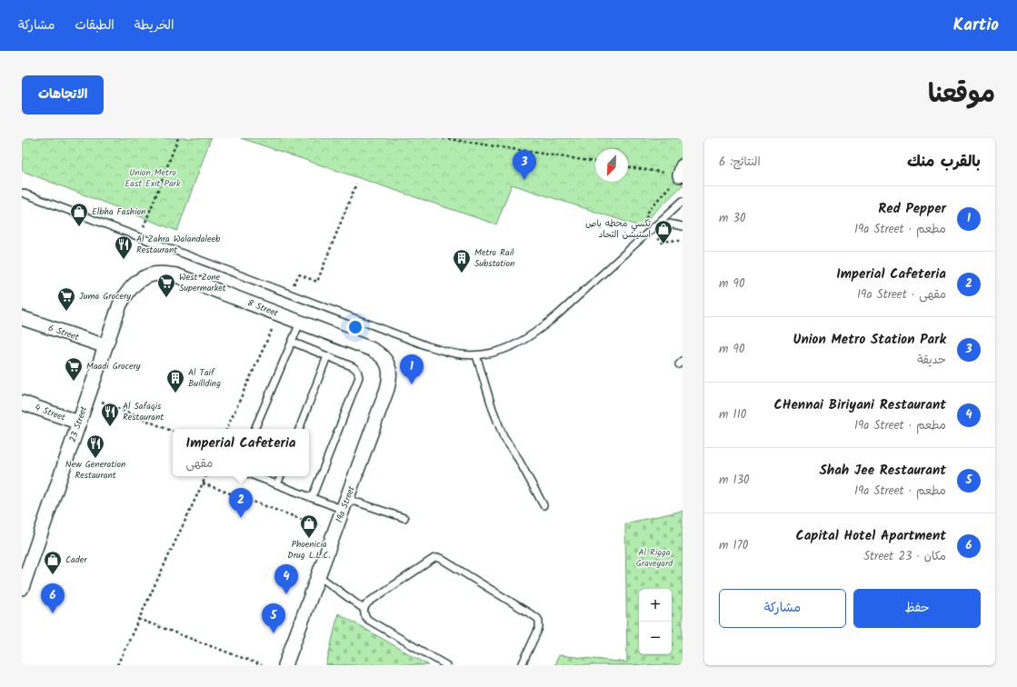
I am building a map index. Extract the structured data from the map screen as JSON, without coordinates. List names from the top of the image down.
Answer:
{
  "streets": {
    "street": [
      "8 Street",
      "6 Street",
      "4 Street",
      "23 Street",
      "19a Street"
    ]
  },
  "crossings": [
    ["8 Street", "23 Street"],
    ["8 Street", "19a Street"],
    ["6 Street", "23 Street"],
    ["4 Street", "23 Street"]
  ],
  "parks": ["Union Metro East Exit Park", "Al Rigga Graveyard"],
  "places": {
    "shop": [
      "Elbha Fashion",
      "تكسي محطه باص استيشن التحاد",
      "Phoenicia Drug L.L.C.",
      "Cader"
    ],
    "restaurant": ["Al Zahra Walandaleeb Restaurant", "Al Safaqis Restaurant", "New Generation Restaurant"],
    "building": ["Metro Rail Substation", "Al Taif Buillding"],
    "supermarket": ["West Zone Supermarket", "Juma Grocery", "Maadi Grocery"]
  },
  "north": "bottom left",
  "page": {
    "header": "Kartio",
    "nav": ["الخريطة", "الطبقات", "مشاركة"],
    "title": "موقعنا",
    "buttons": [
      "الاتجاهات",
      ["حفظ", "مشاركة"]
    ],
    "heading": ["بالقرب منك", "النتائج: 6"],
    "pins": [
      "3",
      "1",
      "2",
      "4",
      "6",
      "5"
    ],
    "list": [
      {
        "mark": "1",
        "name": "Red Pepper",
        "note": "مطعم · 19a Street",
        "value": "30 m"
      },
      {
        "mark": "2",
        "name": "Imperial Cafeteria",
        "note": "مقهى · 19a Street",
        "value": "90 m"
      },
      {
        "mark": "3",
        "name": "Union Metro Station Park",
        "note": "حديقة",
        "value": "90 m"
      },
      {
        "mark": "4",
        "name": "CHennai Biriyani Restaurant",
        "note": "مطعم · 19a Street",
        "value": "110 m"
      },
      {
        "mark": "5",
        "name": "Shah Jee Restaurant",
        "note": "مطعم · 19a Street",
        "value": "130 m"
      },
      {
        "mark": "6",
        "name": "Capital Hotel Apartment",
        "note": "مكان · 23 Street",
        "value": "170 m"
      }
    ],
    "popup": ["Imperial Cafeteria", "مقهى"],
    "map_buttons": ["+", "−"]
  }
}
